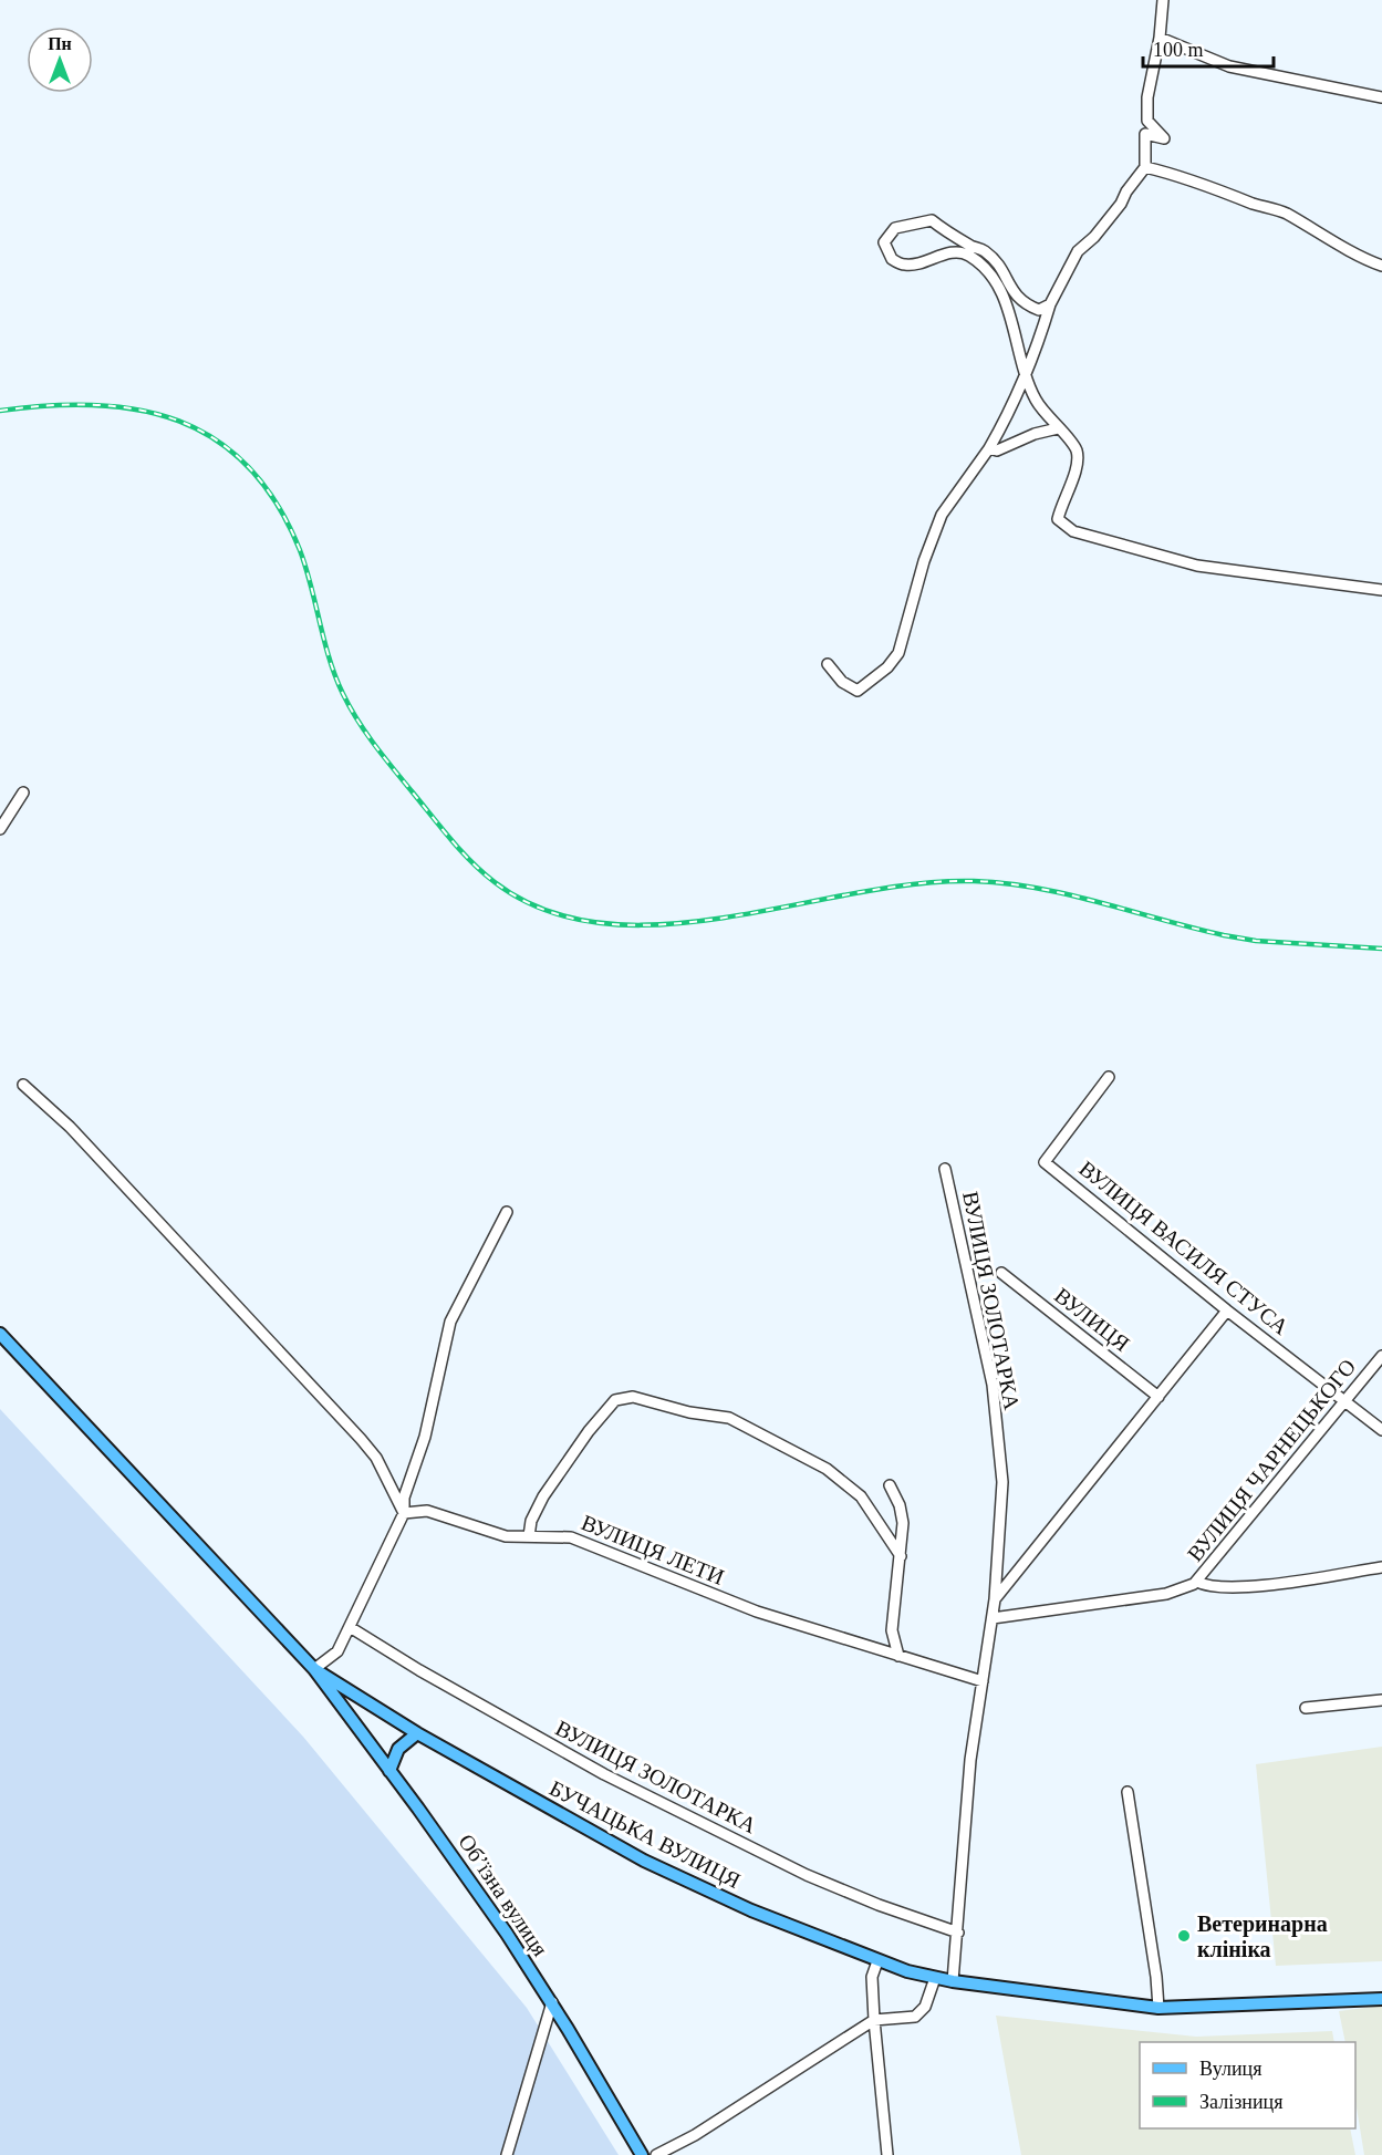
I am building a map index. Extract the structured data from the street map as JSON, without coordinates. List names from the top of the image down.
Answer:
{
  "streets": {
    "main road": ["БУЧАЦЬКА ВУЛИЦЯ", "Обʼїзна вулиця"],
    "street": [
      "ВУЛИЦЯ ВАСИЛЯ СТУСА",
      "ВУЛИЦЯ ЗОЛОТАРКА",
      "ВУЛИЦЯ",
      "ВУЛИЦЯ ЧАРНЕЦЬКОГО",
      "ВУЛИЦЯ ЛЕТИ"
    ]
  },
  "crossings": [
    ["ВУЛИЦЯ ВАСИЛЯ СТУСА", "ВУЛИЦЯ ЧАРНЕЦЬКОГО"],
    ["ВУЛИЦЯ ЗОЛОТАРКА", "ВУЛИЦЯ ЧАРНЕЦЬКОГО"],
    ["ВУЛИЦЯ ЗОЛОТАРКА", "ВУЛИЦЯ ЛЕТИ"],
    ["ВУЛИЦЯ ЗОЛОТАРКА", "БУЧАЦЬКА ВУЛИЦЯ"],
    ["БУЧАЦЬКА ВУЛИЦЯ", "Обʼїзна вулиця"]
  ],
  "places": ["Ветеринарна клініка"],
  "legend": ["Вулиця", "Залізниця"],
  "scale_bar": "100 m",
  "north": "top"
}
